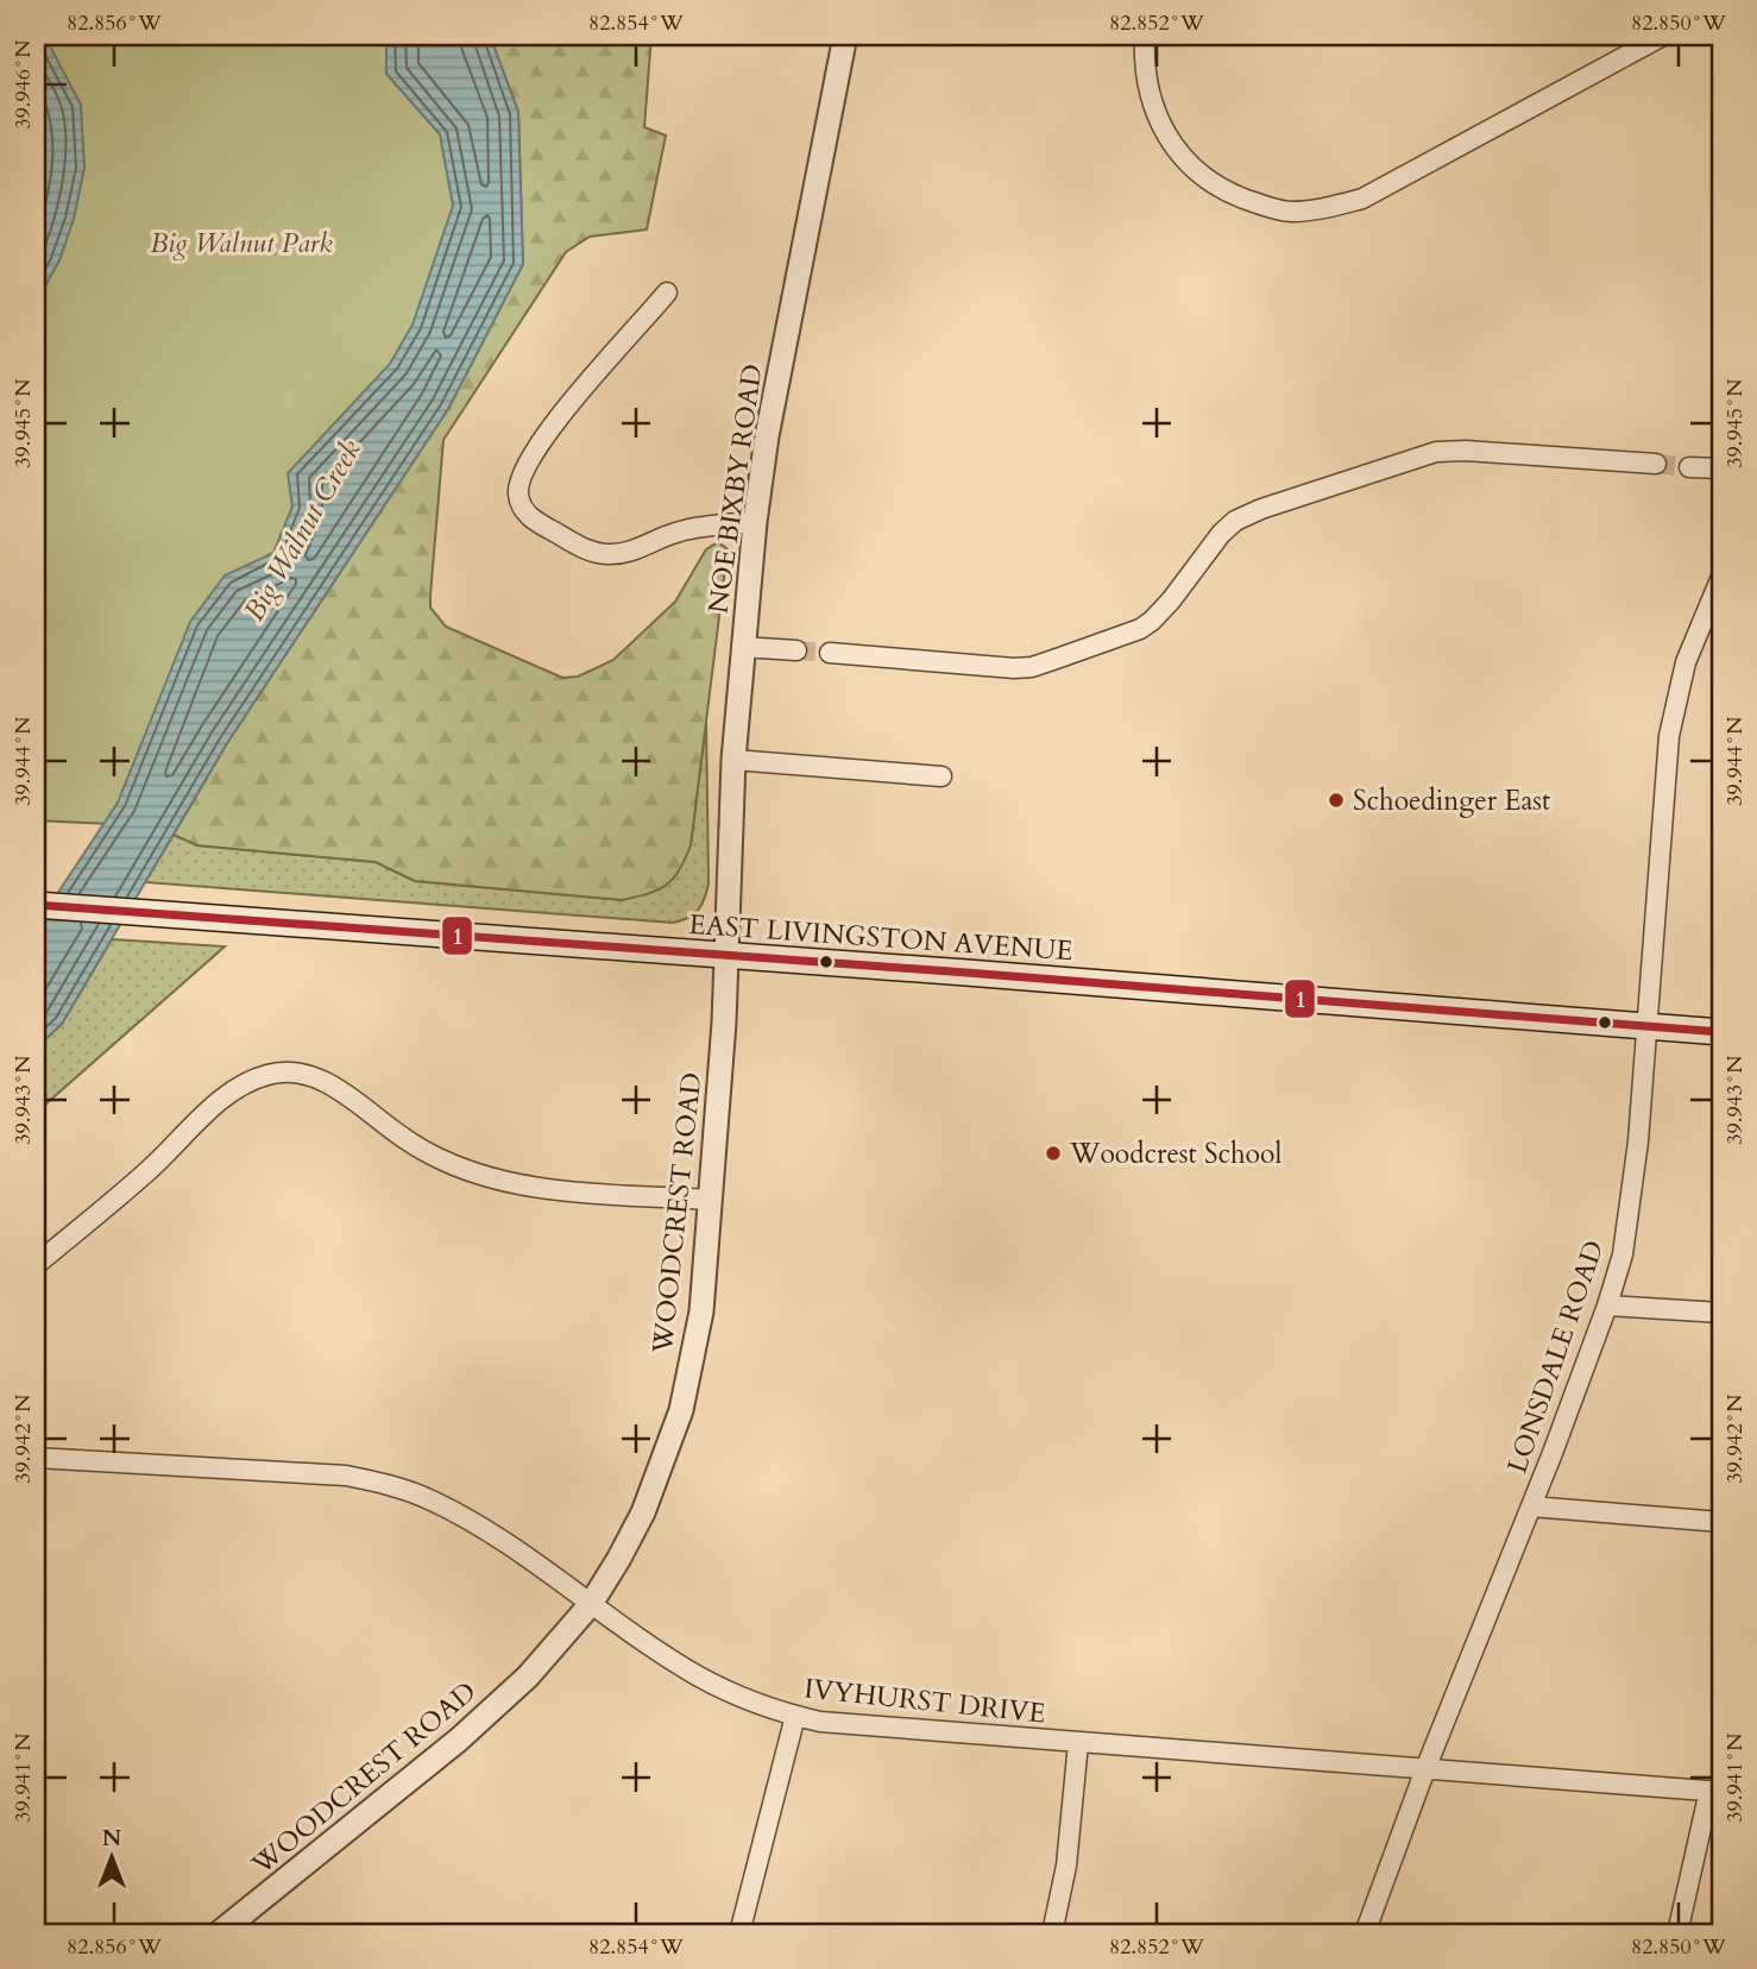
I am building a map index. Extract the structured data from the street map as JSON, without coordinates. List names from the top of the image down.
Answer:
{
  "streets": {
    "main road": ["EAST LIVINGSTON AVENUE"],
    "street": [
      "NOE BIXBY ROAD",
      "WOODCREST ROAD",
      "LONSDALE ROAD",
      "IVYHURST DRIVE"
    ]
  },
  "crossings": [
    ["NOE BIXBY ROAD", "EAST LIVINGSTON AVENUE"],
    ["NOE BIXBY ROAD", "WOODCREST ROAD"],
    ["EAST LIVINGSTON AVENUE", "WOODCREST ROAD"],
    ["EAST LIVINGSTON AVENUE", "LONSDALE ROAD"],
    ["WOODCREST ROAD", "IVYHURST DRIVE"],
    ["LONSDALE ROAD", "IVYHURST DRIVE"]
  ],
  "water": ["Big Walnut Creek"],
  "parks": ["Big Walnut Park"],
  "places": ["Schoedinger East", "Woodcrest School"],
  "lines": ["transit line 1"],
  "north": "top",
  "coordinates": [
    "82.856°W",
    "82.854°W",
    "82.852°W",
    "82.850°W",
    "39.946°N",
    "39.945°N",
    "39.944°N",
    "39.943°N",
    "39.942°N",
    "39.941°N"
  ]
}
